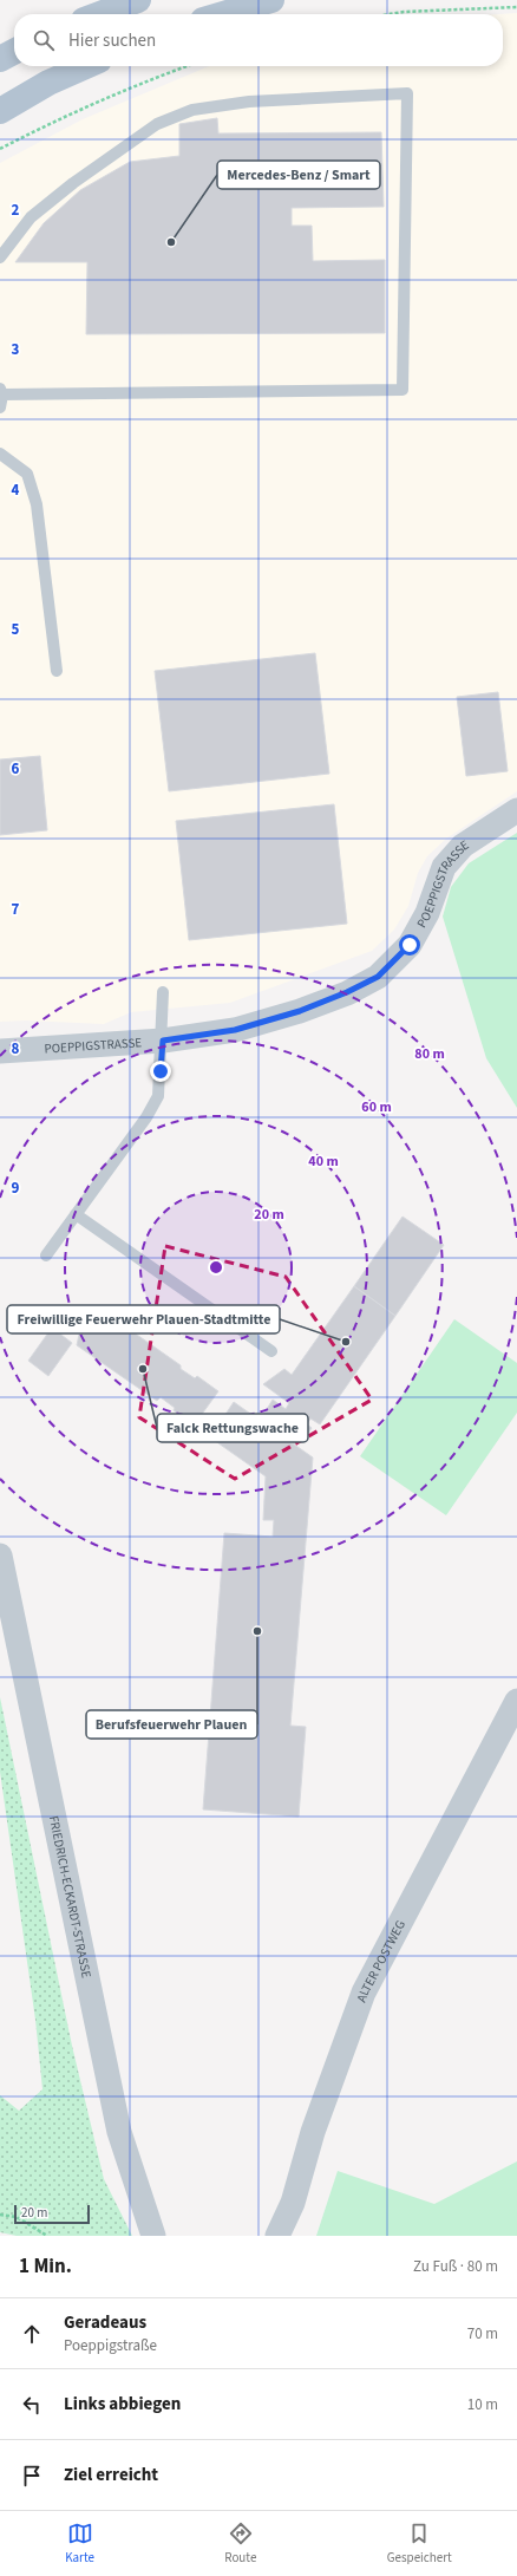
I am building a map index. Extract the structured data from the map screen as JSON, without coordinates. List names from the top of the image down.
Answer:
{
  "streets": {
    "street": ["POEPPIGSTRASSE", "FRIEDRICH-ECKARDT-STRASSE", "ALTER POSTWEG"]
  },
  "places": [
    "Mercedes-Benz / Smart",
    "Freiwillige Feuerwehr Plauen-Stadtmitte",
    "Falck Rettungswache",
    "Berufsfeuerwehr Plauen"
  ],
  "scale_bar": "20 m",
  "page": {
    "search": "Hier suchen",
    "scale": "20 m",
    "heading": ["1 Min.", "Zu Fuß · 80 m"],
    "list": [
      ["Geradeaus", "Poeppigstraße", "70 m"],
      ["Links abbiegen", "10 m"],
      "Ziel erreicht"
    ],
    "nav": ["Karte", "Route", "Gespeichert"]
  },
  "grid": {
    "rows": [
      "2",
      "3",
      "4",
      "5",
      "6",
      "7",
      "8",
      "9"
    ]
  },
  "rings": [
    "80 m",
    "60 m",
    "40 m",
    "20 m"
  ]
}
